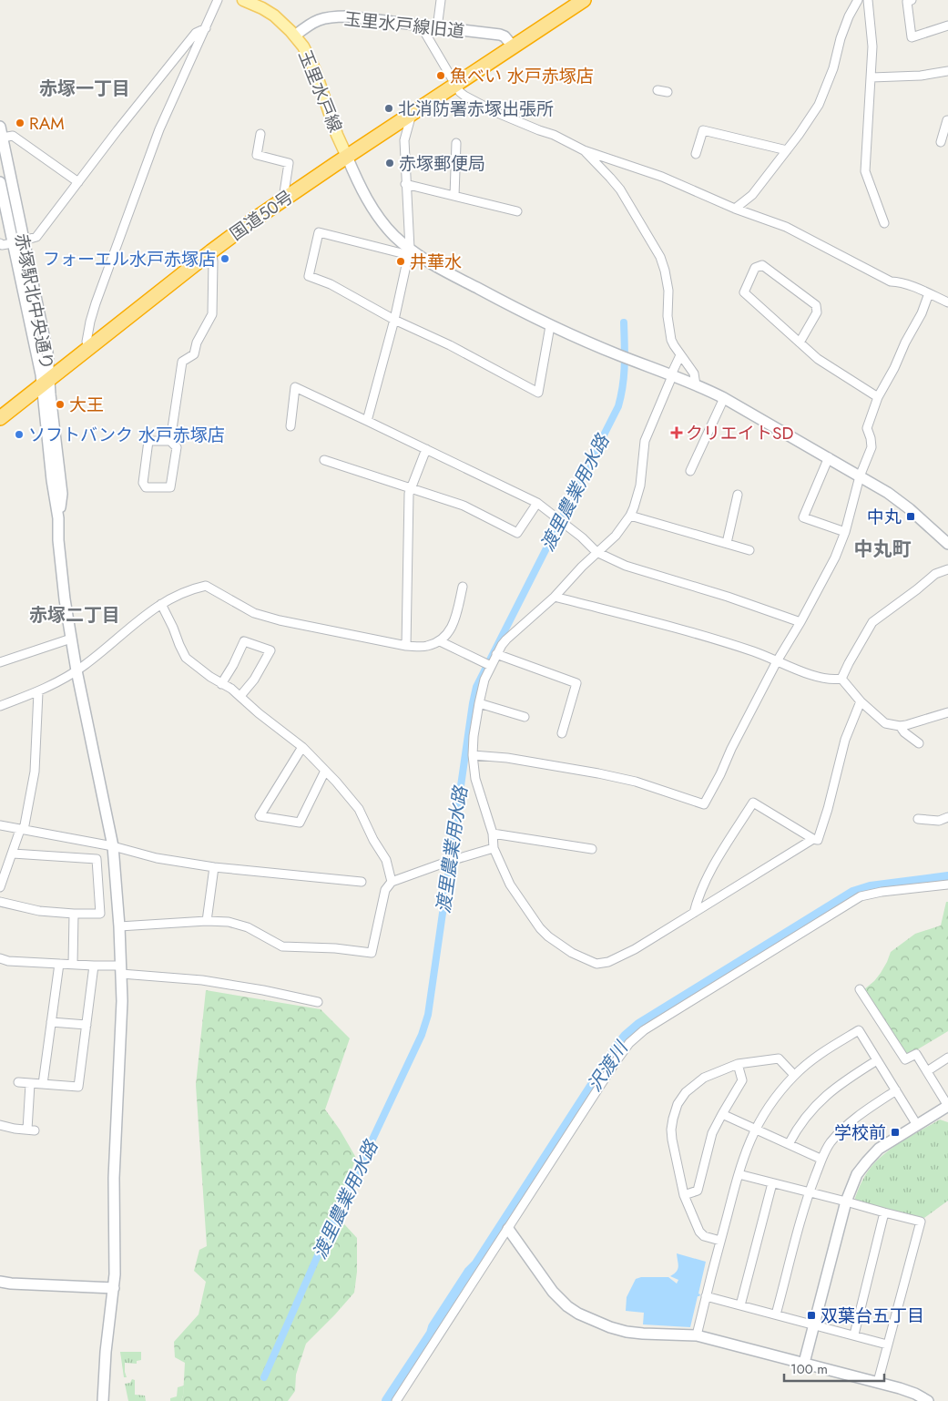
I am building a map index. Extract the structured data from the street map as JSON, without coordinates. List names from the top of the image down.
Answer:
{
  "streets": {
    "highway": ["国道50号"],
    "main road": ["玉里水戸線"],
    "street": ["玉里水戸線旧道", "赤塚駅北中央通り"]
  },
  "crossings": [
    ["玉里水戸線旧道", "玉里水戸線"],
    ["玉里水戸線旧道", "国道50号"],
    ["玉里水戸線", "国道50号"],
    ["国道50号", "赤塚駅北中央通り"]
  ],
  "districts": ["赤塚一丁目", "中丸町", "赤塚二丁目"],
  "water": ["渡里農業用水路", "沢渡川"],
  "places": {
    "other": [
      "魚べい 水戸赤塚店",
      "北消防署赤塚出張所",
      "RAM",
      "赤塚郵便局",
      "フォーエル水戸赤塚店",
      "井華水",
      "大王",
      "ソフトバンク 水戸赤塚店"
    ],
    "health": ["クリエイトSD"],
    "transit": ["中丸", "学校前", "双葉台五丁目"]
  },
  "scale_bar": "100 m"
}
